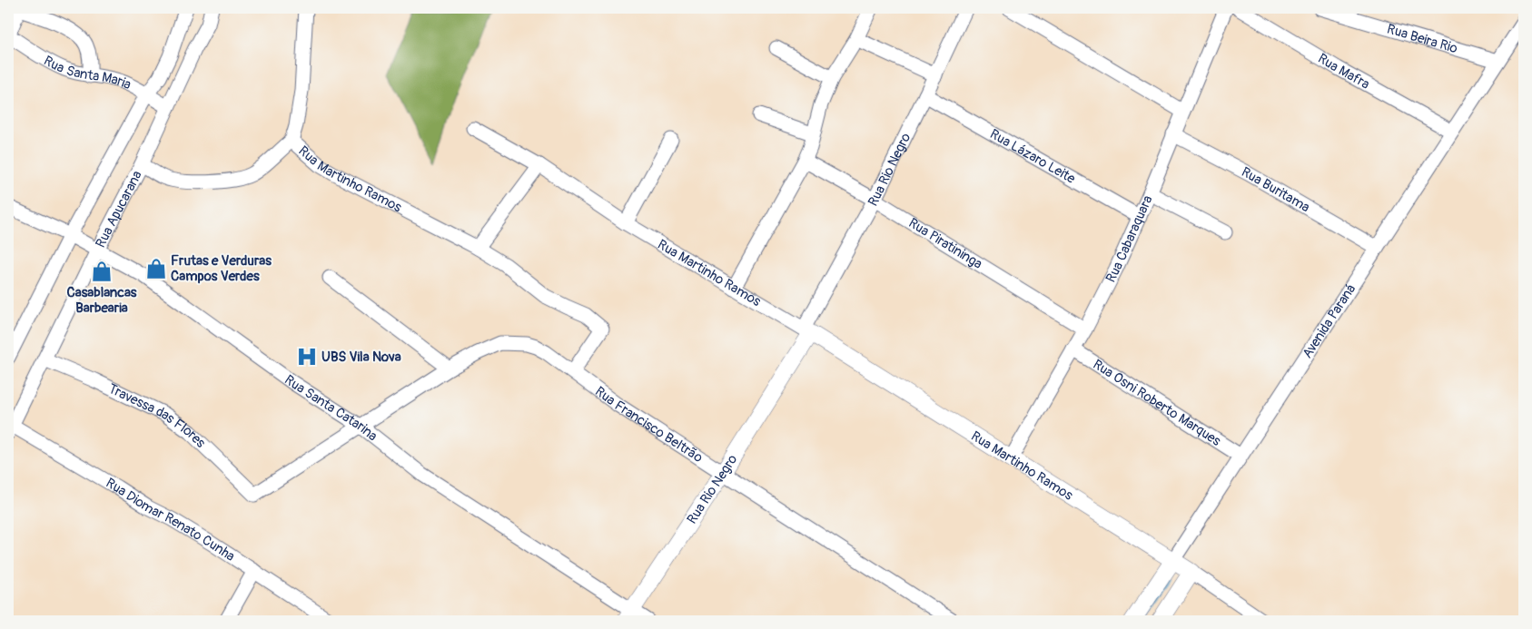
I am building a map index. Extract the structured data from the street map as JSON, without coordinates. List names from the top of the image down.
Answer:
{
  "streets": {
    "street": [
      "Rua Beira Rio",
      "Rua Mafra",
      "Rua Santa Maria",
      "Rua Lázaro Leite",
      "Rua Rio Negro",
      "Rua Martinho Ramos",
      "Rua Buritama",
      "Rua Apucarana",
      "Rua Cabaraquara",
      "Rua Piratininga",
      "Avenida Paraná",
      "Rua Osni Roberto Marques",
      "Rua Santa Catarina",
      "Travessa das Flores",
      "Rua Francisco Beltrão",
      "Rua Diomar Renato Cunha"
    ]
  },
  "crossings": [
    ["Rua Beira Rio", "Avenida Paraná"],
    ["Rua Mafra", "Avenida Paraná"],
    ["Rua Santa Maria", "Rua Apucarana"],
    ["Rua Lázaro Leite", "Rua Rio Negro"],
    ["Rua Lázaro Leite", "Rua Cabaraquara"],
    ["Rua Rio Negro", "Rua Martinho Ramos"],
    ["Rua Rio Negro", "Rua Piratininga"],
    ["Rua Rio Negro", "Rua Santa Catarina"],
    ["Rua Rio Negro", "Rua Francisco Beltrão"],
    ["Rua Martinho Ramos", "Rua Cabaraquara"],
    ["Rua Martinho Ramos", "Avenida Paraná"],
    ["Rua Martinho Ramos", "Rua Francisco Beltrão"],
    ["Rua Buritama", "Rua Cabaraquara"],
    ["Rua Buritama", "Avenida Paraná"],
    ["Rua Apucarana", "Rua Santa Catarina"],
    ["Rua Apucarana", "Travessa das Flores"],
    ["Rua Apucarana", "Rua Diomar Renato Cunha"],
    ["Rua Cabaraquara", "Rua Piratininga"],
    ["Rua Cabaraquara", "Rua Osni Roberto Marques"],
    ["Avenida Paraná", "Rua Osni Roberto Marques"],
    ["Rua Santa Catarina", "Rua Francisco Beltrão"],
    ["Travessa das Flores", "Rua Francisco Beltrão"]
  ],
  "places": {
    "shop": ["Frutas e Verduras Campos Verdes", "Casablancas Barbearia"],
    "hospital": ["UBS Vila Nova"]
  }
}
